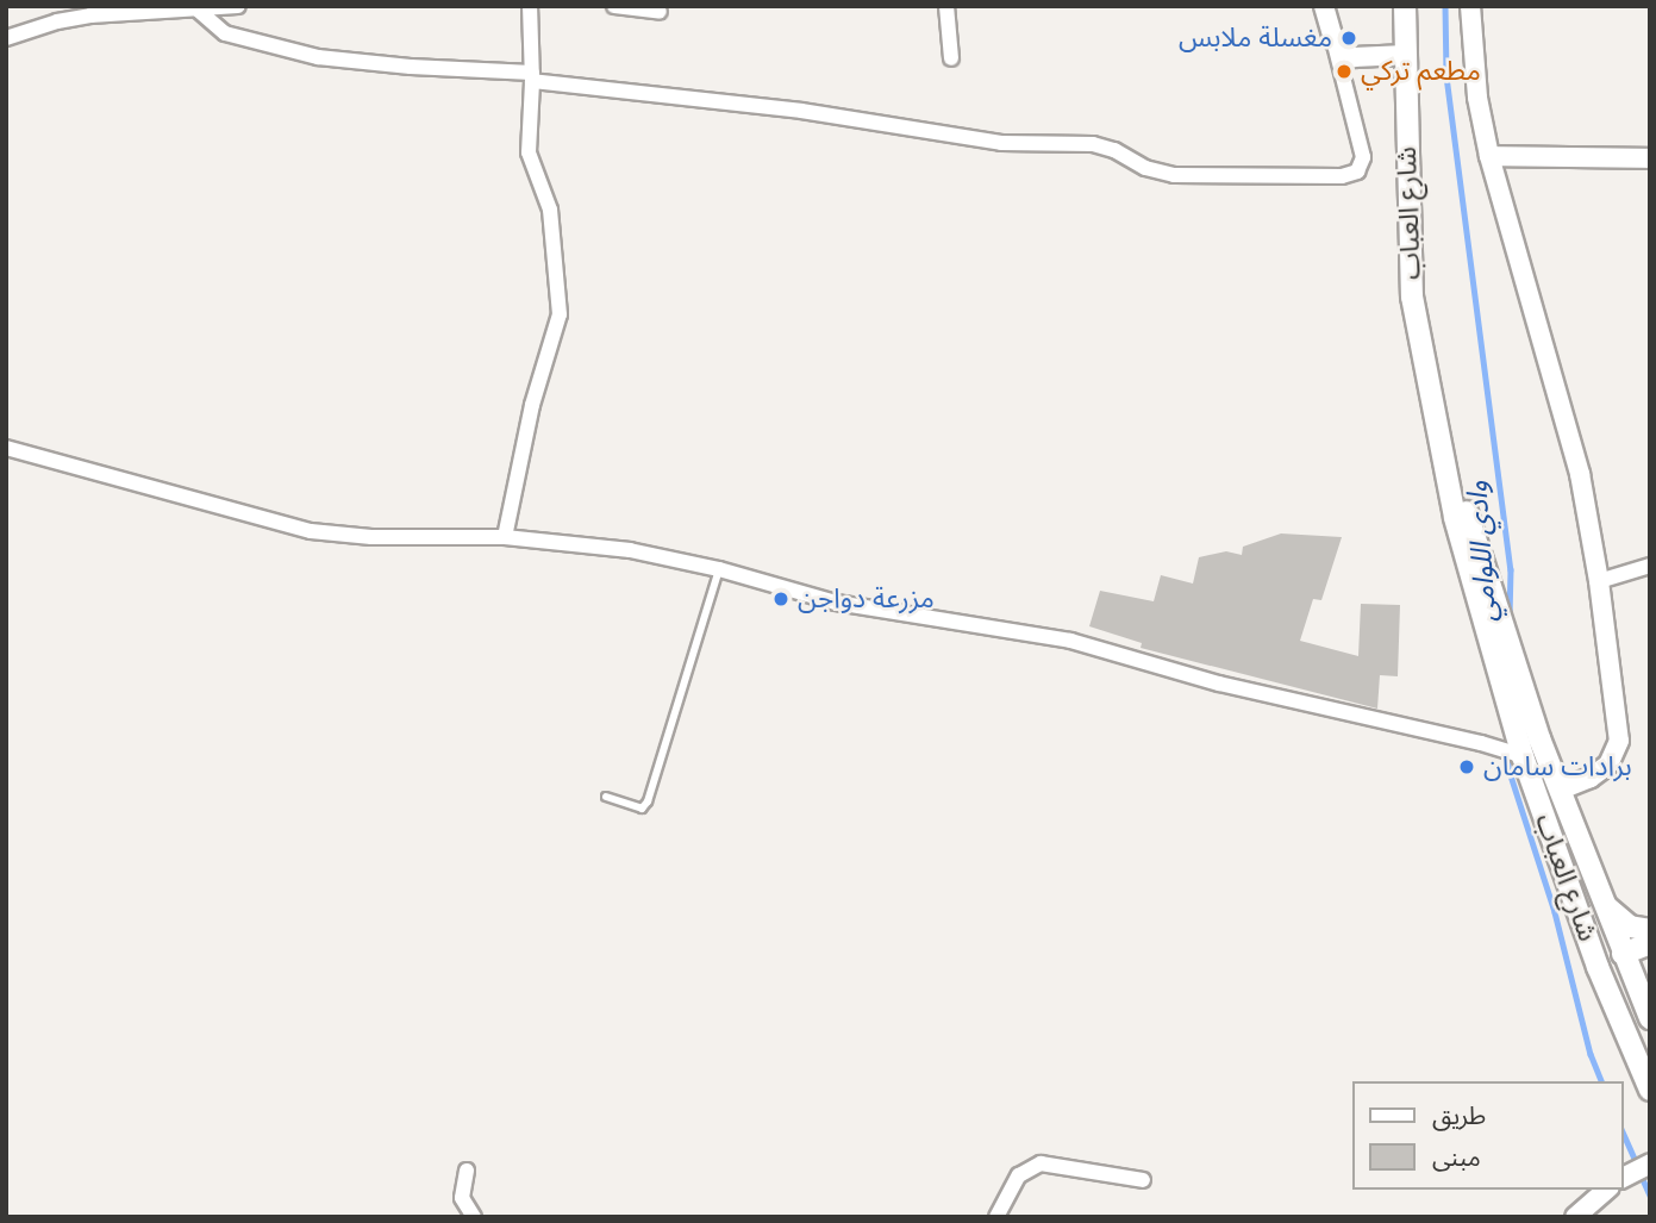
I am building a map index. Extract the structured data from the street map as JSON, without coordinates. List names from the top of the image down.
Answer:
{
  "streets": {
    "main road": ["شارع العباب"]
  },
  "water": ["وادي اللوامي"],
  "places": [
    "مغسلة ملابس",
    "مطعم تركي",
    "مزرعة دواجن",
    "برادات سامان"
  ],
  "legend": ["طريق", "مبنى"]
}
